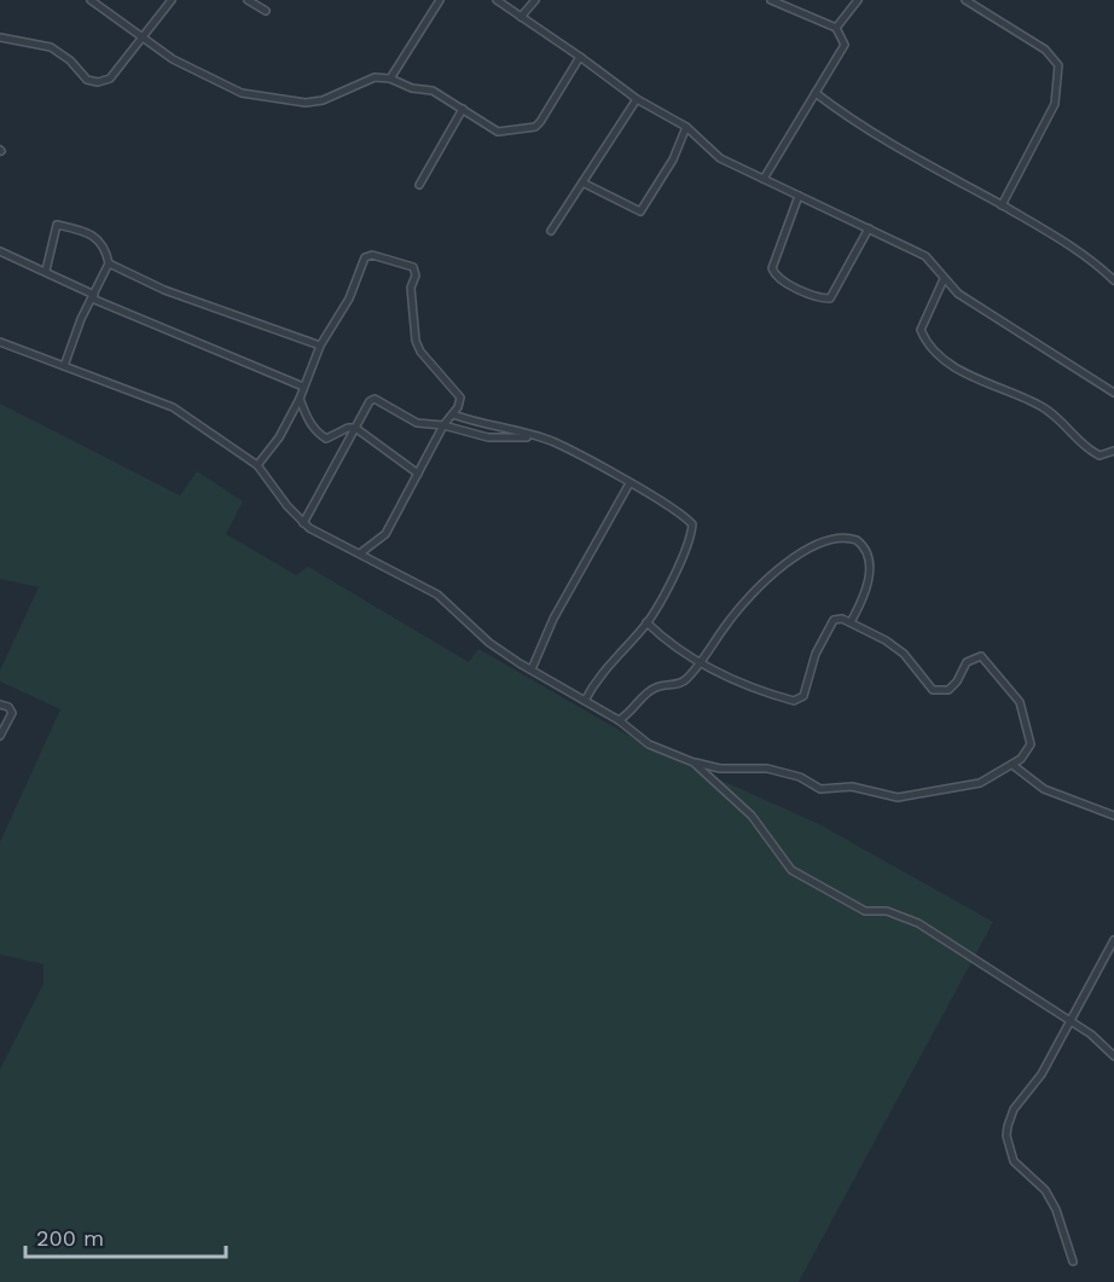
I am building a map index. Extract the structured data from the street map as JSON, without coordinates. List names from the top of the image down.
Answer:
{
  "scale_bar": "200 m"
}
